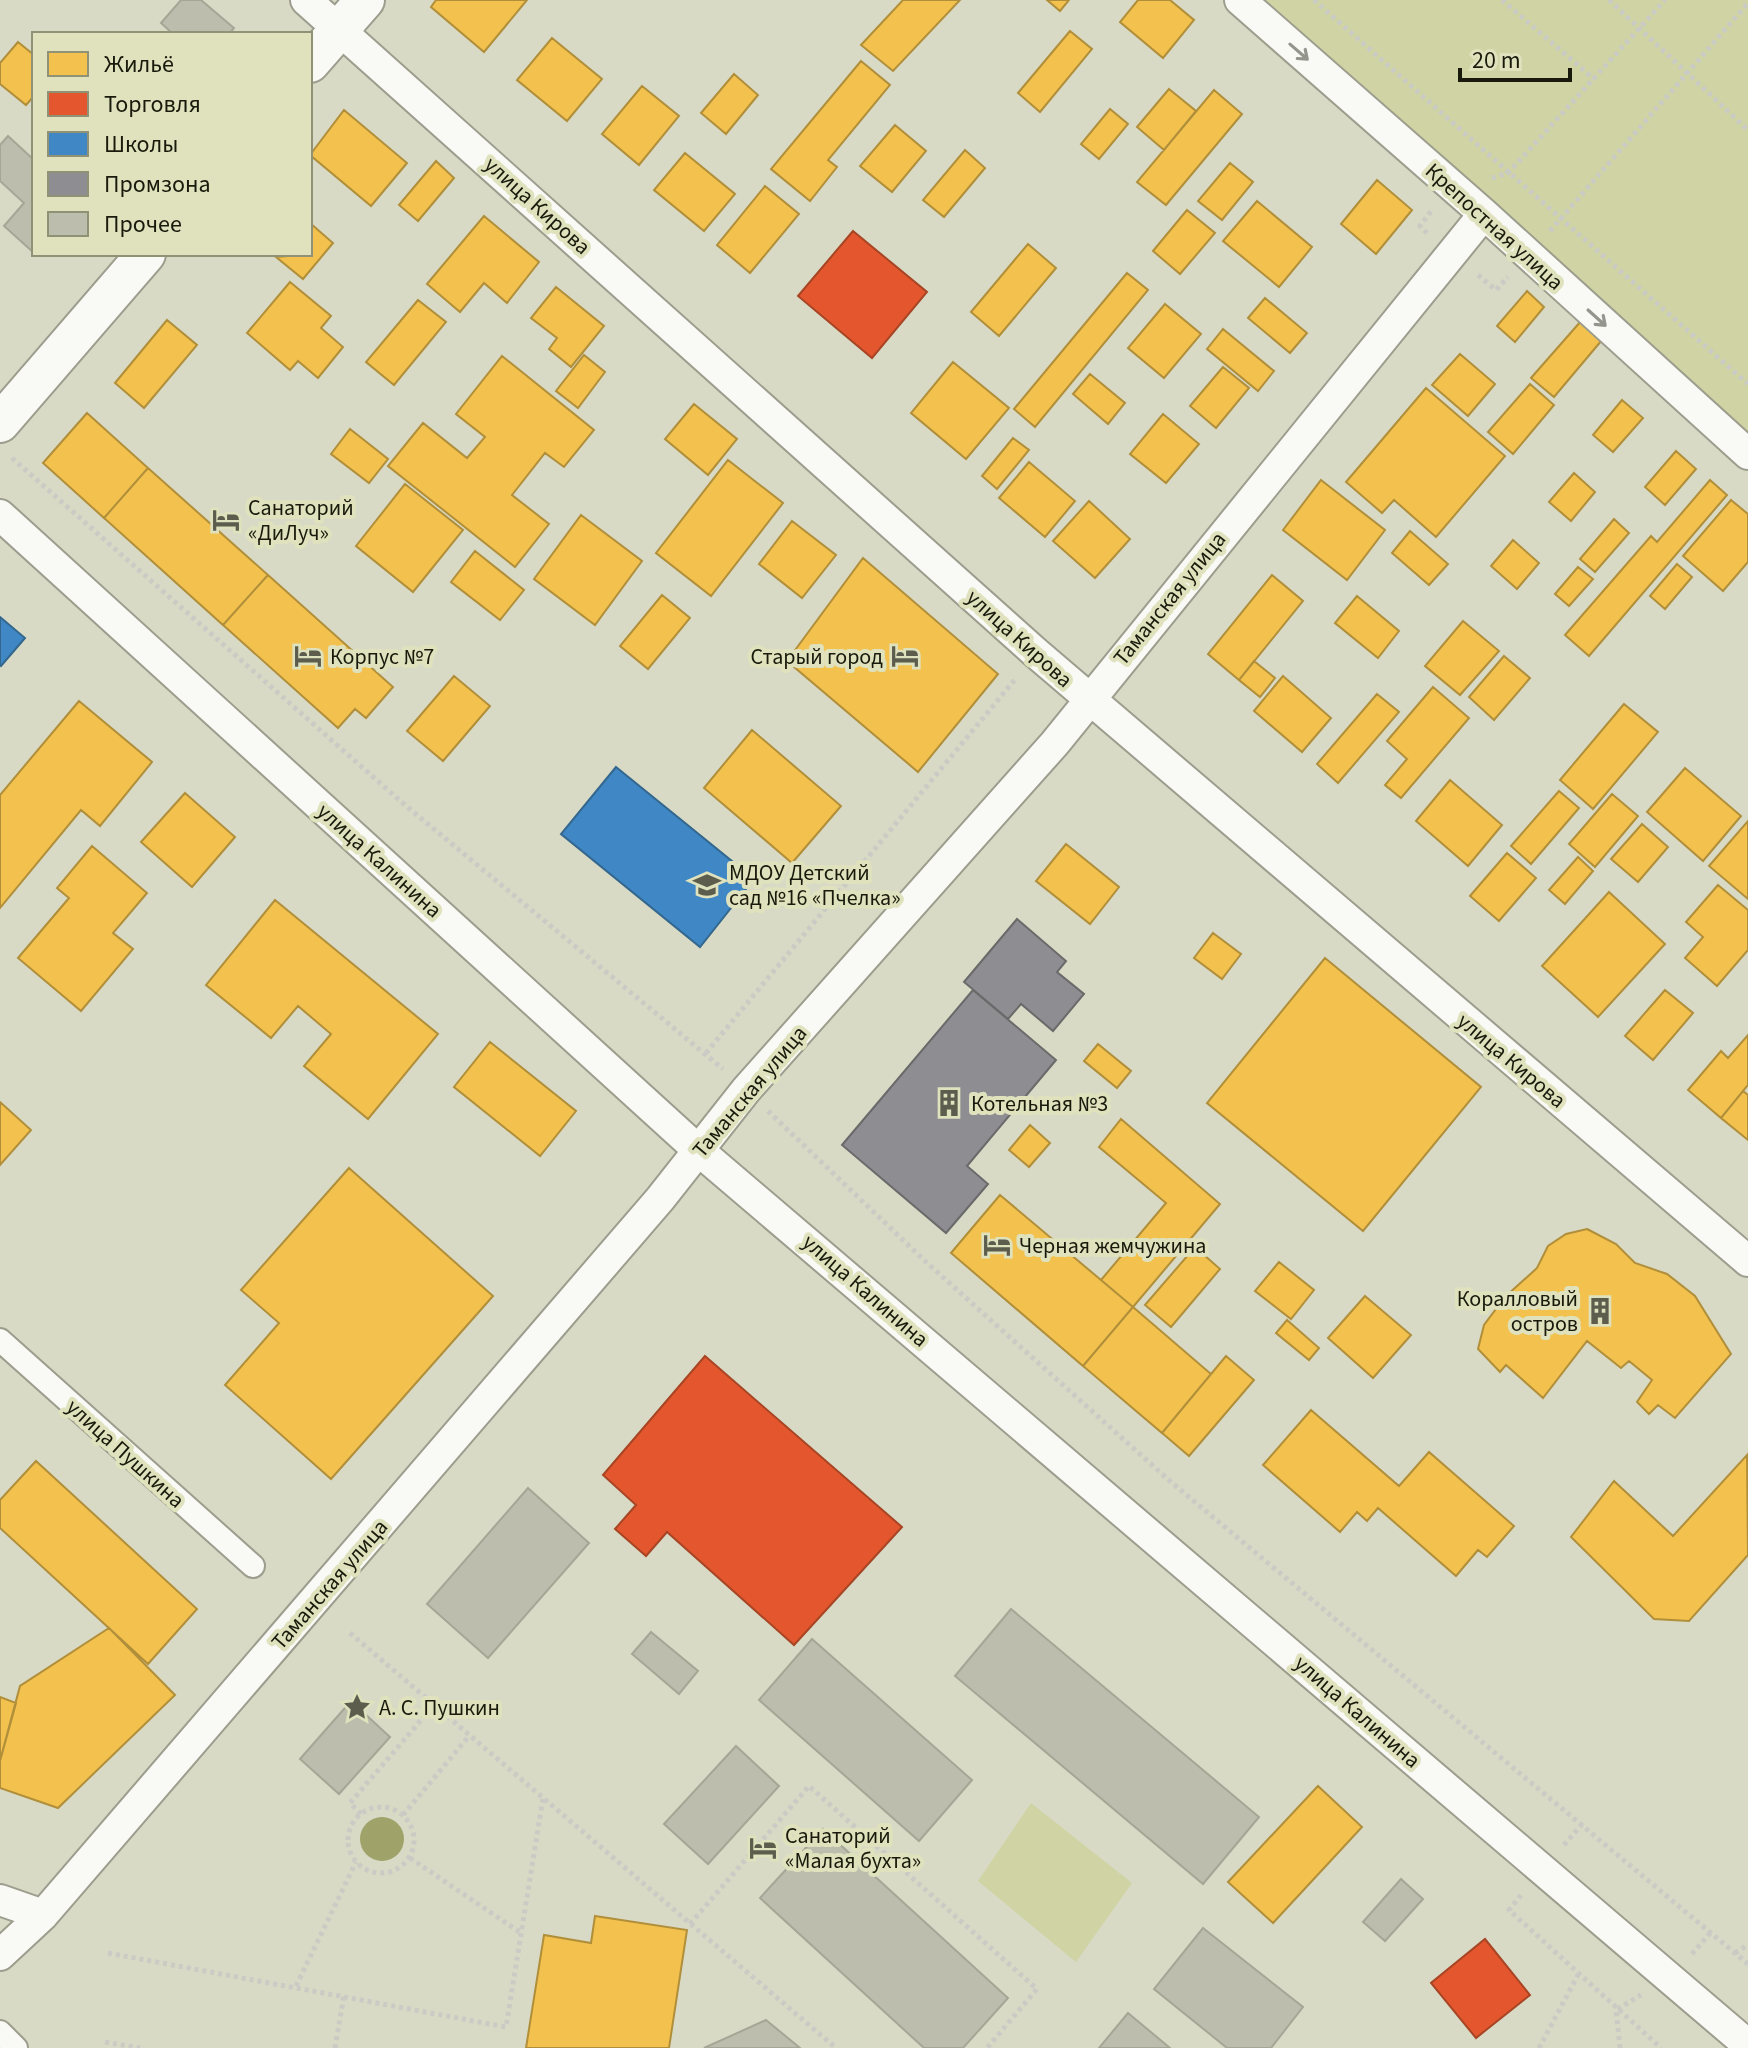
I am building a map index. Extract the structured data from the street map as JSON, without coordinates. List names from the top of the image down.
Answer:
{
  "streets": {
    "street": [
      "улица Кирова",
      "Крепостная улица",
      "Таманская улица",
      "улица Калинина",
      "улица Пушкина"
    ]
  },
  "crossings": [
    ["улица Кирова", "Таманская улица"],
    ["Крепостная улица", "Таманская улица"],
    ["Таманская улица", "улица Калинина"]
  ],
  "one_way": ["Крепостная улица"],
  "places": {
    "hotel": [
      "Санаторий «ДиЛуч»",
      "Корпус №7",
      "Старый город",
      "Черная жемчужина",
      "Санаторий «Малая бухта»"
    ],
    "school or university": ["МДОУ Детский сад №16 «Пчелка»"],
    "building": ["Котельная №3", "Коралловый остров"],
    "place": ["А. С. Пушкин"]
  },
  "legend": [
    "Жильё",
    "Торговля",
    "Школы",
    "Промзона",
    "Прочее"
  ],
  "scale_bar": "20 m"
}
